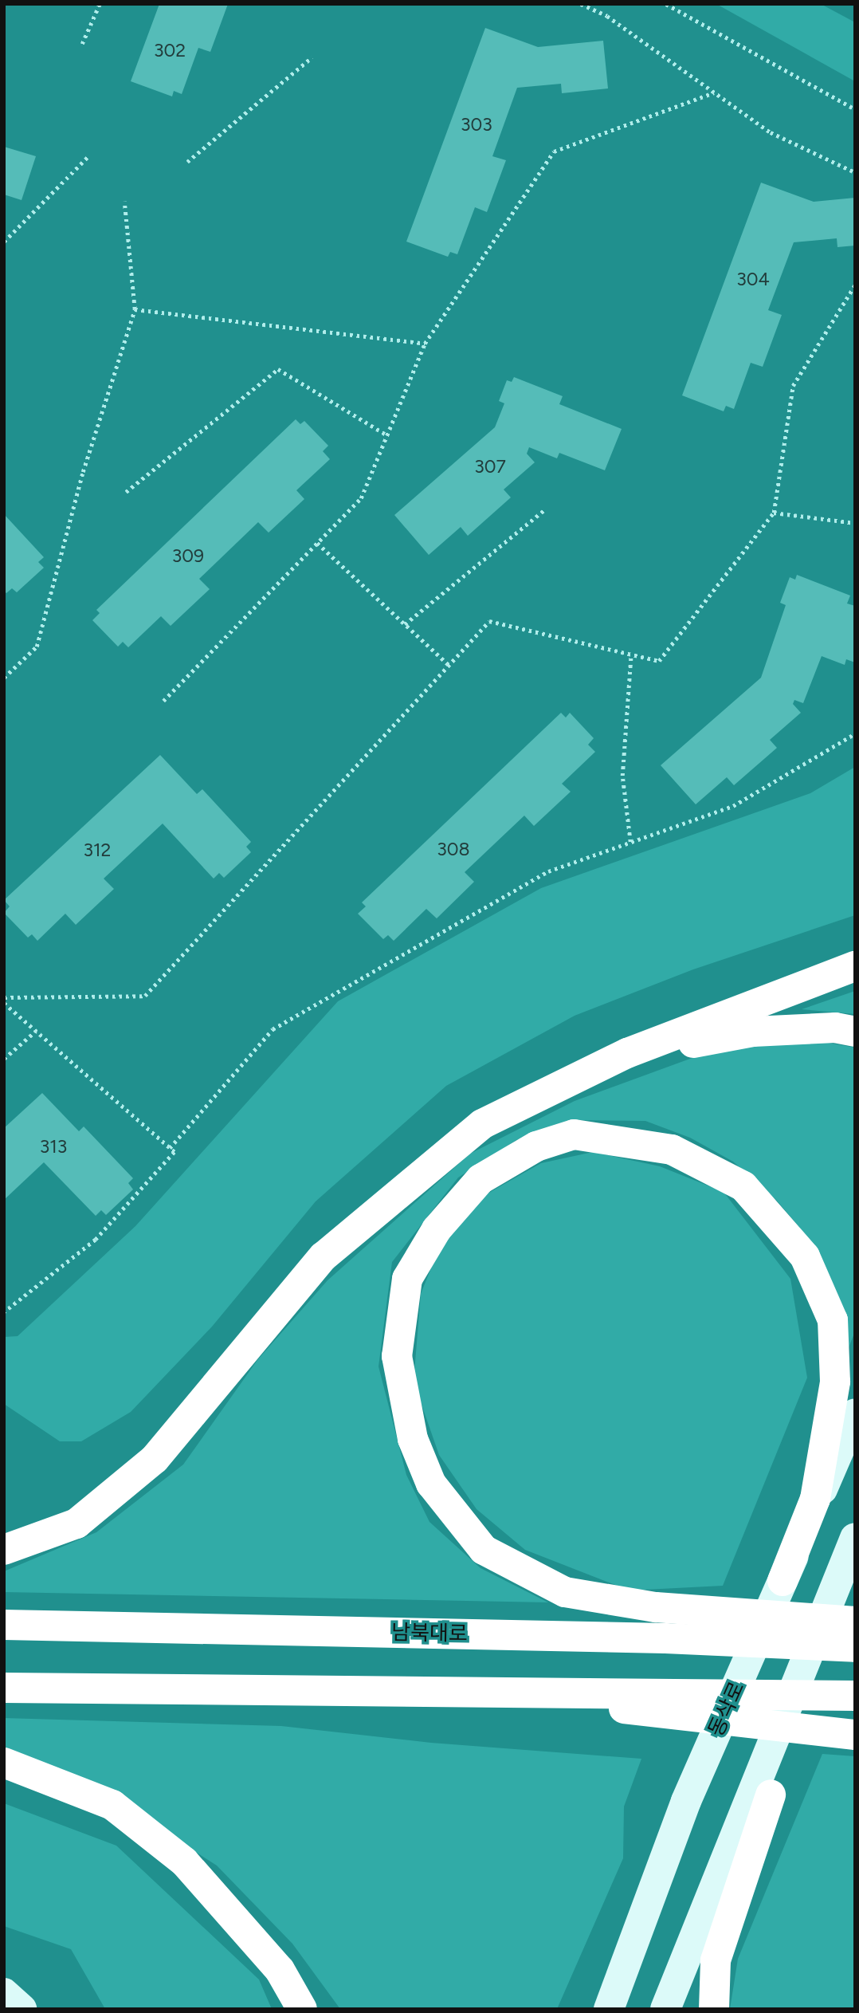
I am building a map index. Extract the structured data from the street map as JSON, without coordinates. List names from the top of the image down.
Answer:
{
  "streets": {
    "highway": ["남북대로"],
    "main road": ["동삭로"]
  },
  "house_numbers": [
    "302",
    "303",
    "304",
    "307",
    "309",
    "308",
    "312",
    "313"
  ]
}
